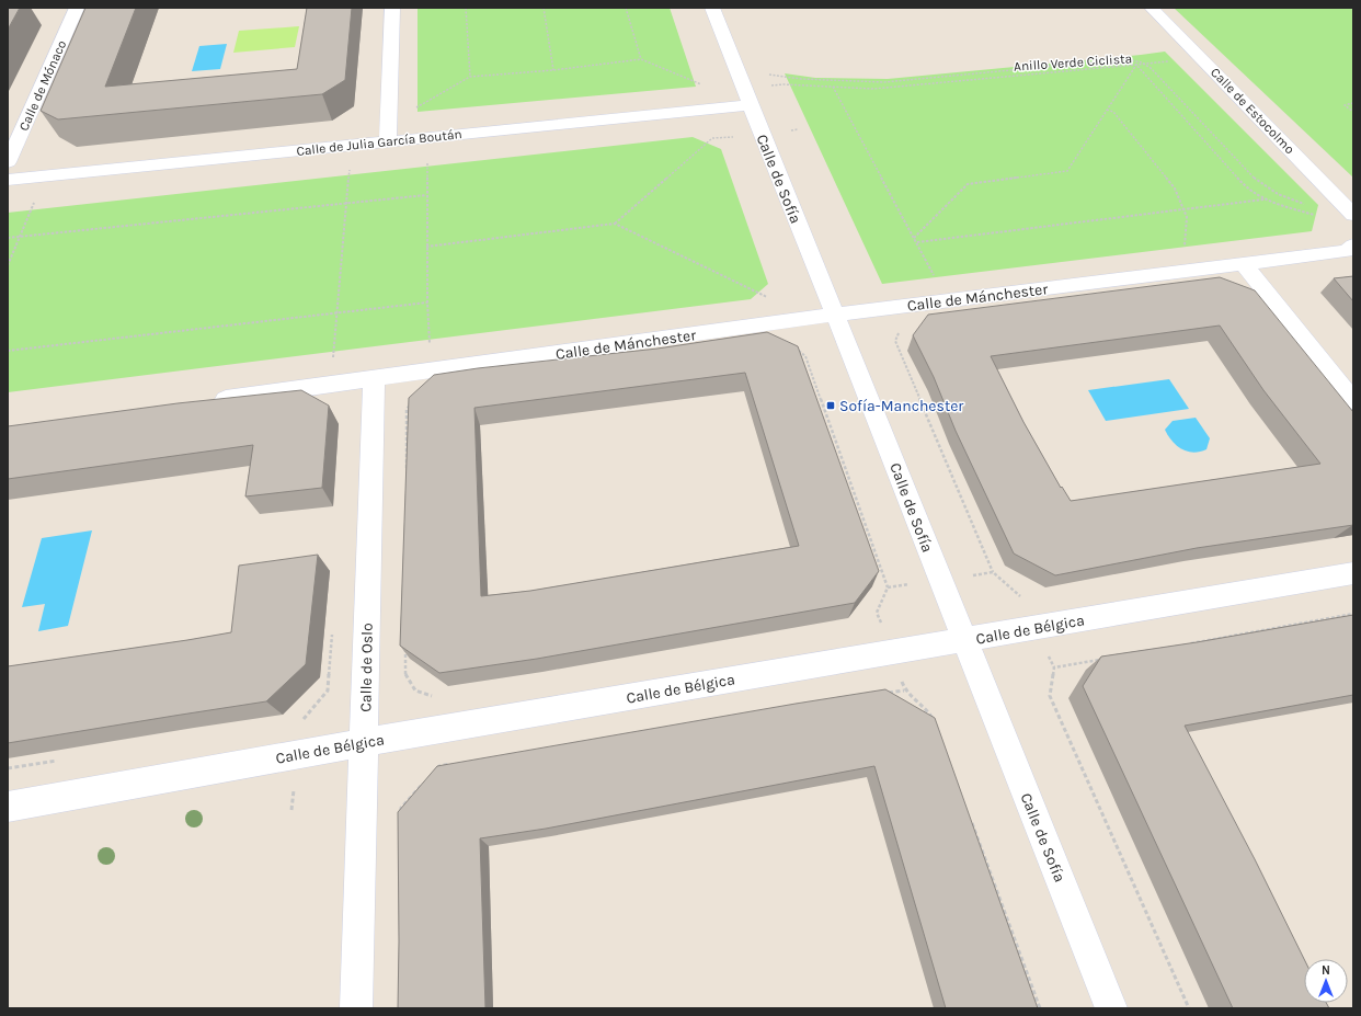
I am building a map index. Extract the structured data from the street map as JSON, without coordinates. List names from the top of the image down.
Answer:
{
  "streets": {
    "street": [
      "Calle de Mónaco",
      "Calle de Estocolmo",
      "Calle de Julia García Boután",
      "Calle de Sofía",
      "Calle de Mánchester",
      "Calle de Bélgica",
      "Calle de Oslo"
    ],
    "path": ["Anillo Verde Ciclista"]
  },
  "crossings": [
    ["Calle de Julia García Boután", "Calle de Sofía"],
    ["Calle de Sofía", "Calle de Mánchester"],
    ["Calle de Sofía", "Calle de Bélgica"],
    ["Calle de Mánchester", "Calle de Oslo"],
    ["Calle de Bélgica", "Calle de Oslo"]
  ],
  "places": {
    "transit": ["Sofía-Manchester"]
  },
  "north": "top"
}
